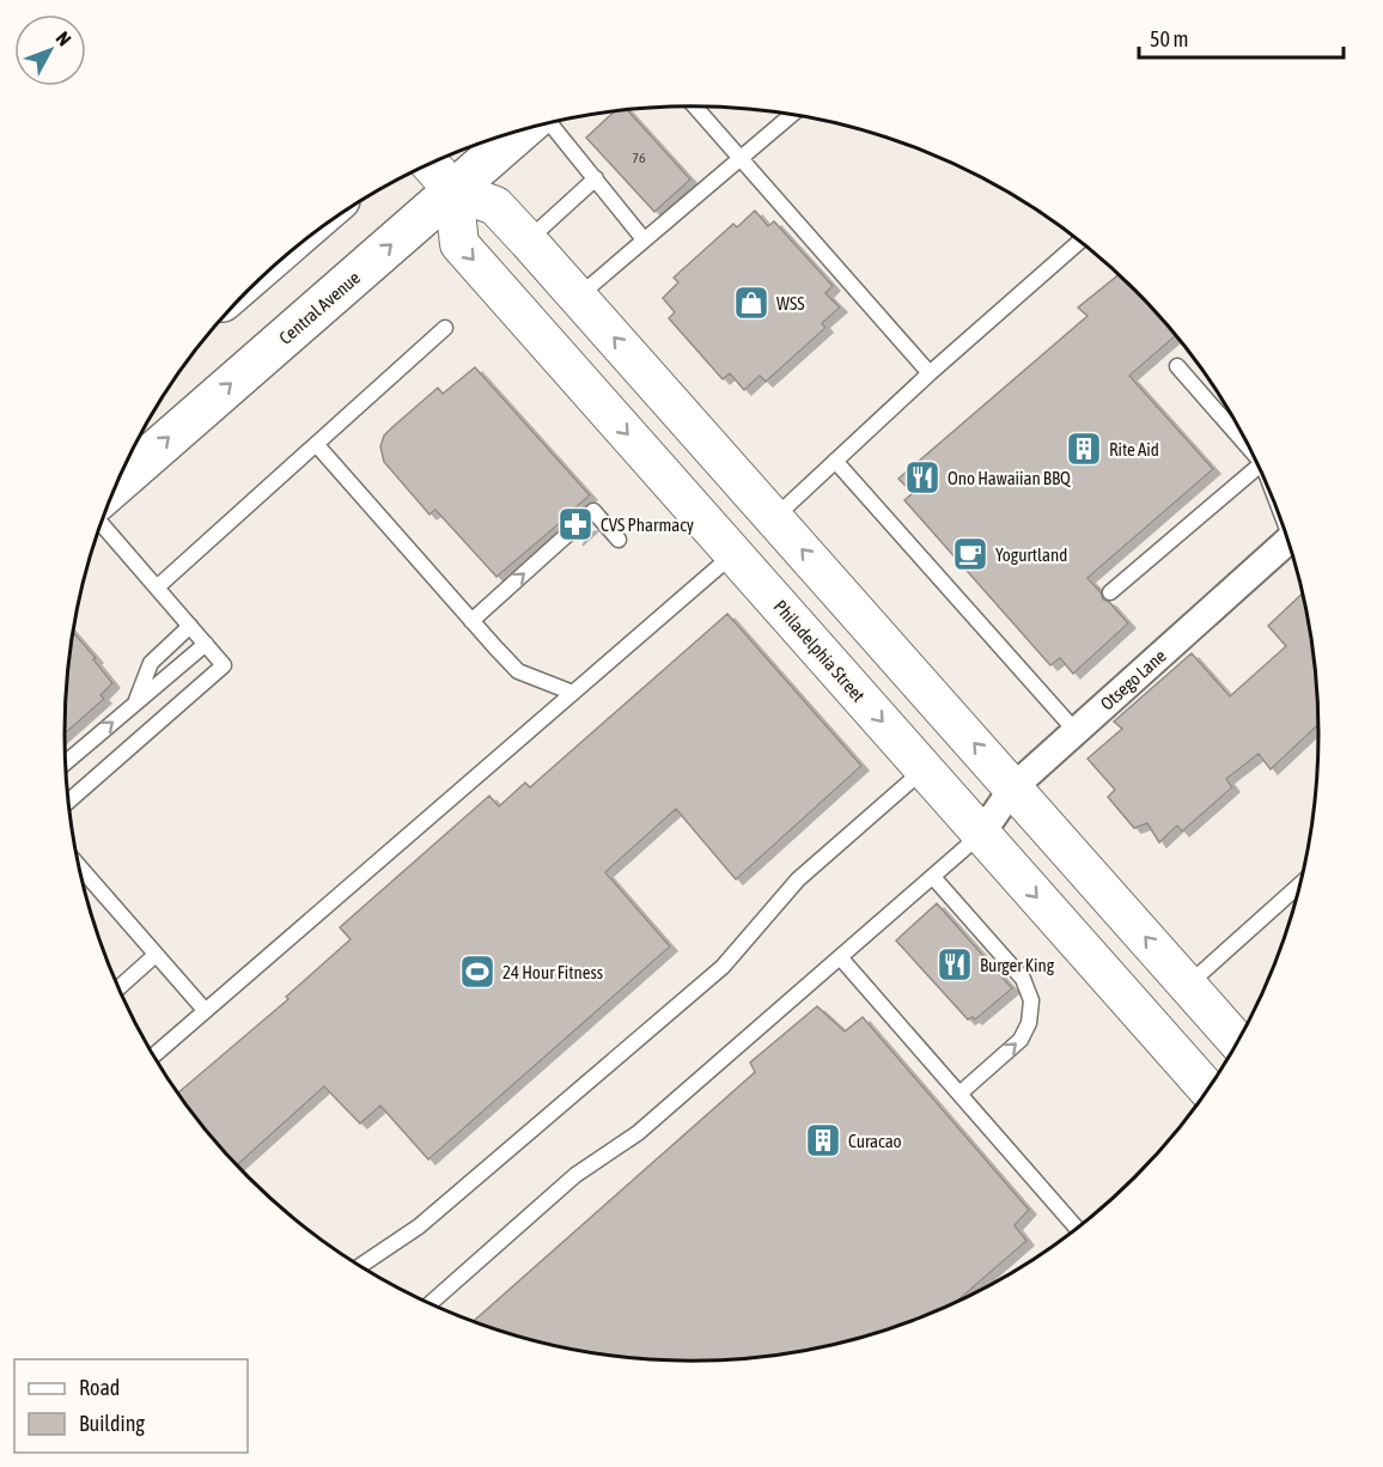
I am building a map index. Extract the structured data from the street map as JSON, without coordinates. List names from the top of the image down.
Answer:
{
  "streets": {
    "main road": ["Central Avenue", "Philadelphia Street"],
    "street": ["Otsego Lane"]
  },
  "crossings": [
    ["Central Avenue", "Philadelphia Street"],
    ["Philadelphia Street", "Otsego Lane"]
  ],
  "one_way": ["Central Avenue"],
  "places": {
    "shop": ["WSS"],
    "building": ["Rite Aid", "Curacao"],
    "restaurant": ["Ono Hawaiian BBQ", "Burger King"],
    "pharmacy": ["CVS Pharmacy"],
    "cafe": ["Yogurtland"],
    "sports": ["24 Hour Fitness"]
  },
  "house_numbers": ["76"],
  "legend": ["Road", "Building"],
  "scale_bar": "50 m",
  "north": "top right"
}
